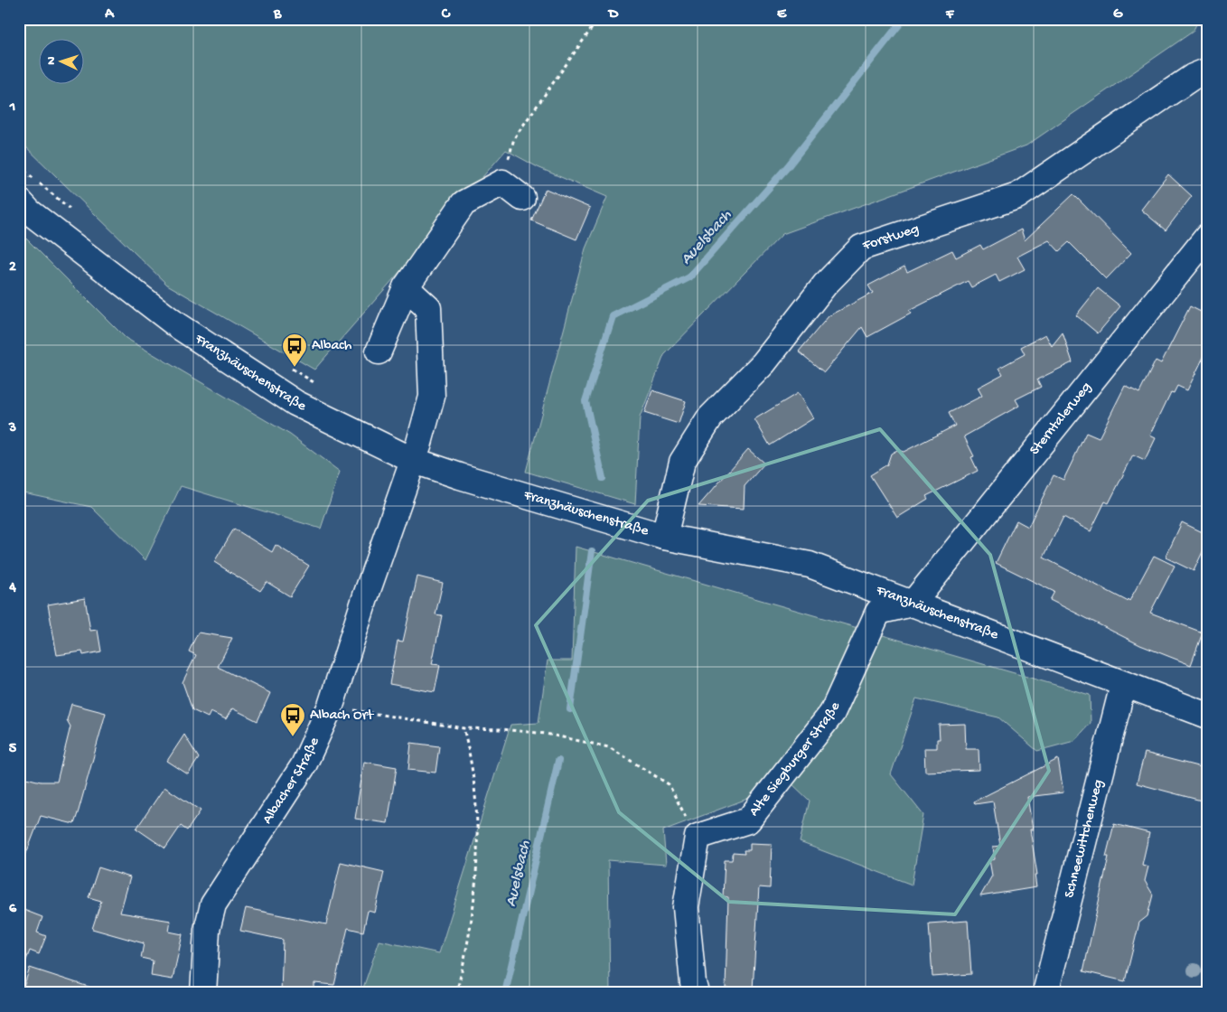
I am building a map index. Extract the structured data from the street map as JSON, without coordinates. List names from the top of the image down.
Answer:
{
  "streets": {
    "street": [
      "Forstweg",
      "Franzhäuschenstraße",
      "Sterntalerweg",
      "Alte Siegburger Straße",
      "Albacher Straße",
      "Schneewittchenweg"
    ]
  },
  "crossings": [
    ["Forstweg", "Franzhäuschenstraße"],
    ["Franzhäuschenstraße", "Sterntalerweg"],
    ["Franzhäuschenstraße", "Alte Siegburger Straße"],
    ["Franzhäuschenstraße", "Albacher Straße"],
    ["Franzhäuschenstraße", "Schneewittchenweg"],
    ["Sterntalerweg", "Alte Siegburger Straße"]
  ],
  "water": ["Auelsbach"],
  "places": {
    "bus stop": ["Albach", "Albach Ort"]
  },
  "north": "left",
  "grid": {
    "columns": [
      "A",
      "B",
      "C",
      "D",
      "E",
      "F",
      "G"
    ],
    "rows": [
      "1",
      "2",
      "3",
      "4",
      "5",
      "6"
    ]
  }
}
